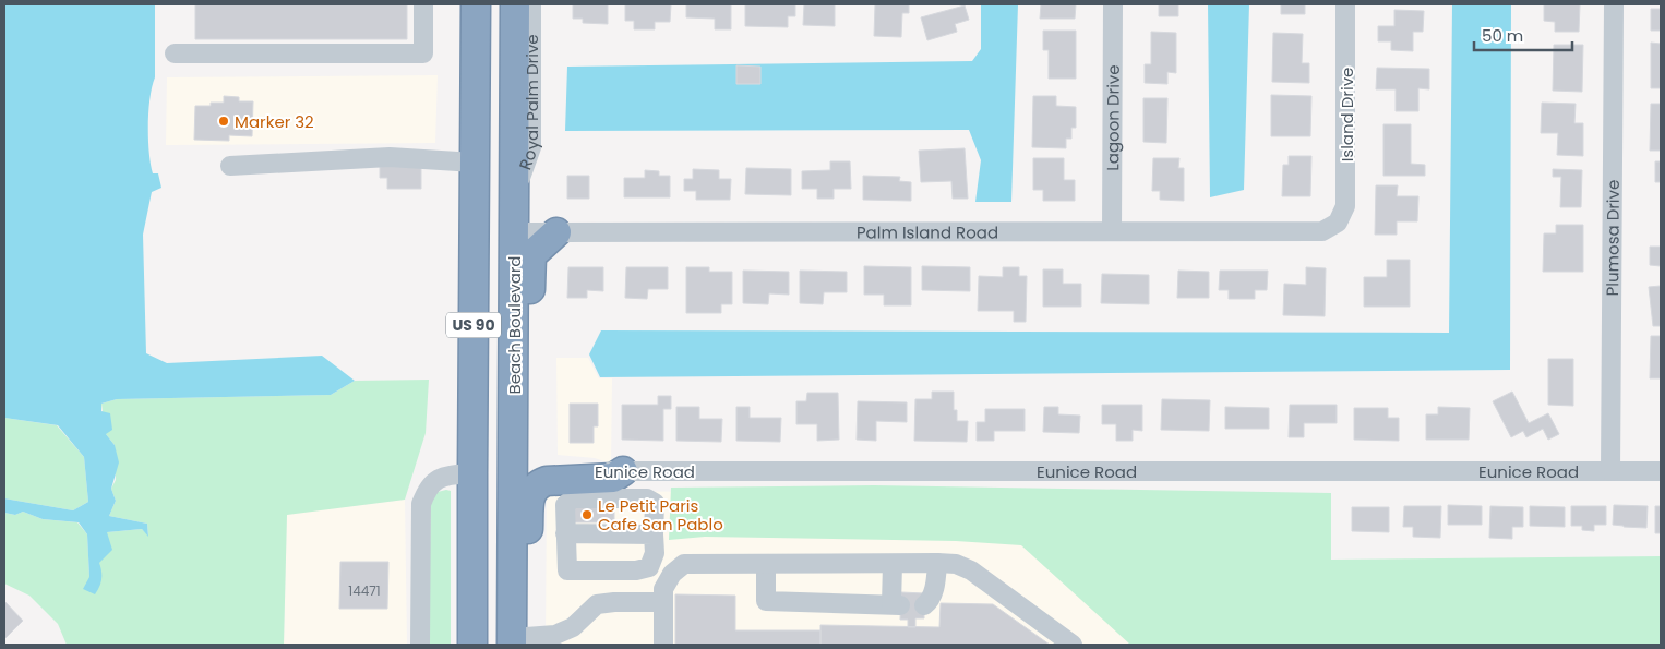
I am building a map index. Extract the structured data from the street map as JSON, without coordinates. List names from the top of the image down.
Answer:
{
  "streets": {
    "highway": ["US 90", "Beach Boulevard"],
    "street": [
      "Royal Palm Drive",
      "Island Drive",
      "Lagoon Drive",
      "Palm Island Road",
      "Plumosa Drive",
      "Eunice Road"
    ]
  },
  "crossings": [
    ["Royal Palm Drive", "Beach Boulevard"],
    ["Island Drive", "Palm Island Road"],
    ["Lagoon Drive", "Palm Island Road"],
    ["Palm Island Road", "Beach Boulevard"],
    ["Plumosa Drive", "Eunice Road"],
    ["Beach Boulevard", "Eunice Road"]
  ],
  "places": ["Marker 32", "Le Petit Paris Cafe San Pablo"],
  "house_numbers": ["14471"],
  "scale_bar": "50 m"
}
